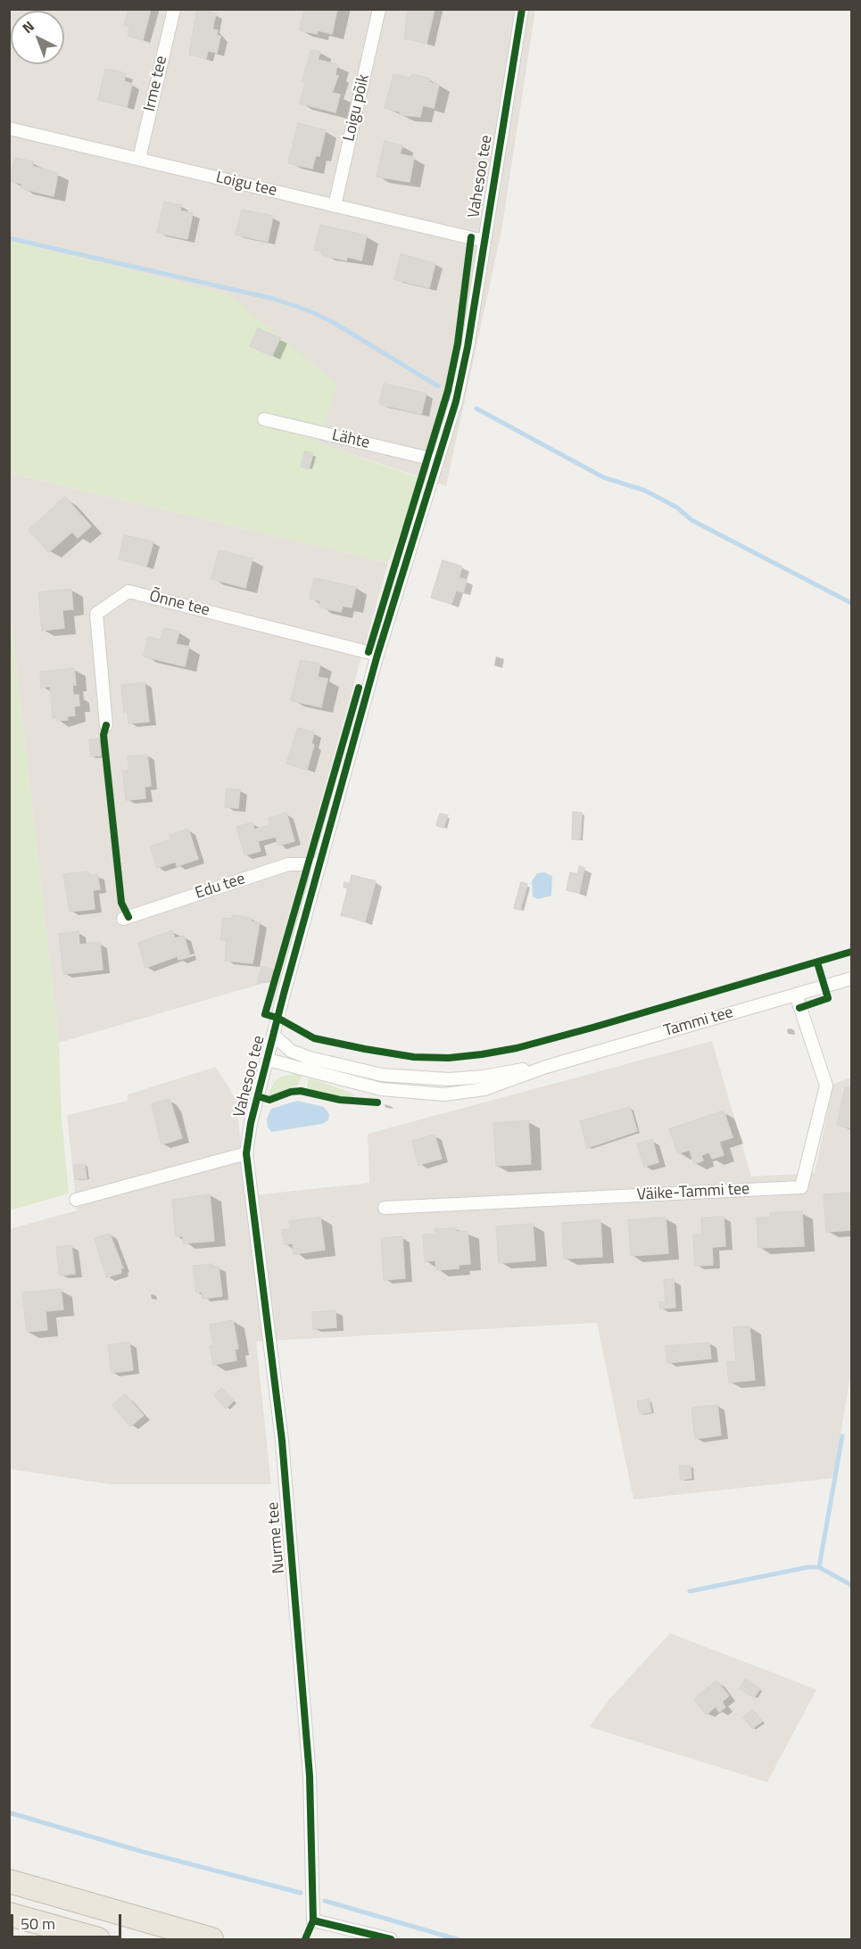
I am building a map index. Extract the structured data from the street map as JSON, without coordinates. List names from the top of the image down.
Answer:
{
  "streets": {
    "street": [
      "Irme tee",
      "Loigu põik",
      "Vahesoo tee",
      "Loigu tee",
      "Lähte",
      "Õnne tee",
      "Edu tee",
      "Tammi tee",
      "Väike-Tammi tee",
      "Nurme tee"
    ]
  },
  "crossings": [
    ["Irme tee", "Loigu tee"],
    ["Loigu põik", "Loigu tee"],
    ["Vahesoo tee", "Loigu tee"],
    ["Vahesoo tee", "Lähte"],
    ["Vahesoo tee", "Õnne tee"],
    ["Vahesoo tee", "Edu tee"],
    ["Vahesoo tee", "Tammi tee"],
    ["Vahesoo tee", "Nurme tee"],
    ["Tammi tee", "Väike-Tammi tee"]
  ],
  "scale_bar": "50 m",
  "north": "top left"
}
